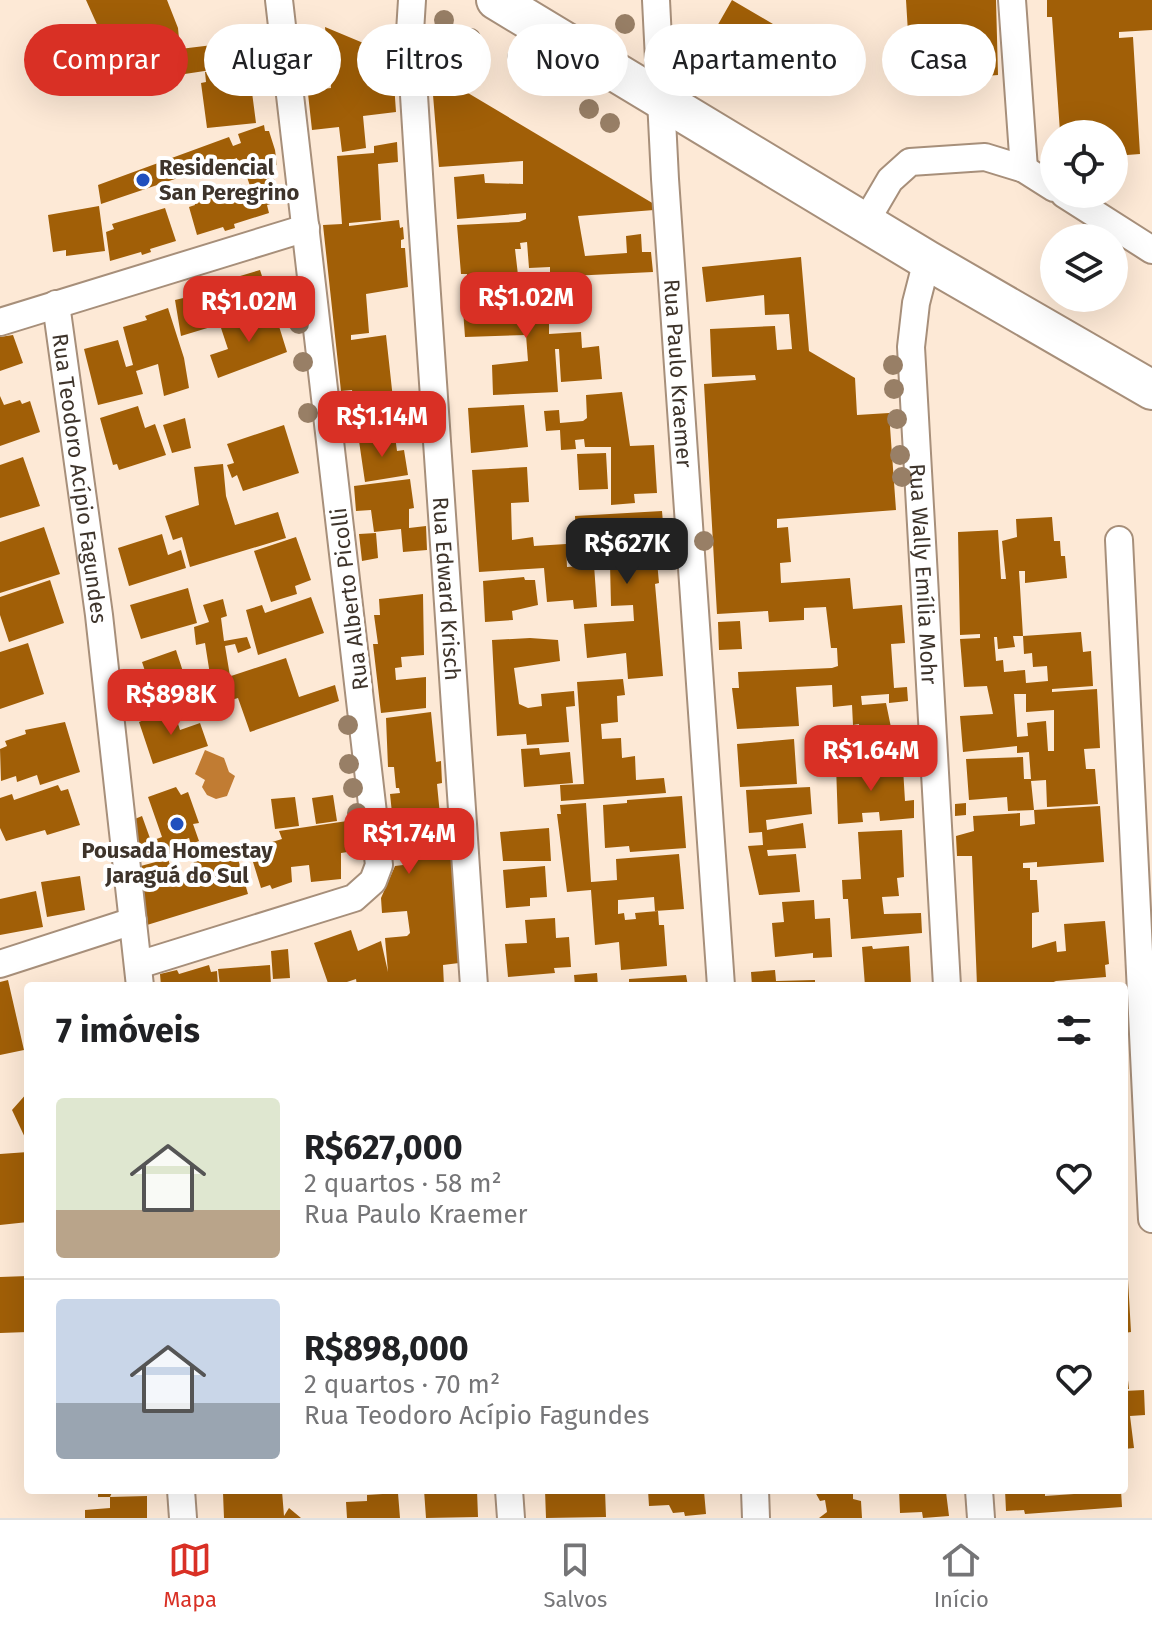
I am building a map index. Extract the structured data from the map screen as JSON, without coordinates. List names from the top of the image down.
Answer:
{
  "streets": {
    "street": [
      "Rua Paulo Kraemer",
      "Rua Teodoro Acípio Fagundes",
      "Rua Wally Emília Mohr",
      "Rua Edward Krisch",
      "Rua Alberto Picolli"
    ]
  },
  "crossings": [
    ["Rua Teodoro Acípio Fagundes", "Rua Alberto Picolli"]
  ],
  "places": ["Residencial San Peregrino", "Pousada Homestay Jaraguá do Sul"],
  "page": {
    "chip": [
      "Comprar",
      "Alugar",
      "Filtros",
      "Novo",
      "Apartamento",
      "Casa"
    ],
    "price": [
      "R$1.02M",
      "R$1.02M",
      "R$1.14M",
      "R$627K",
      "R$898K",
      "R$1.64M",
      "R$1.74M"
    ],
    "heading": "7 imóveis",
    "list": [
      {
        "name": "R$627,000",
        "note": "2 quartos · 58 m² · Rua Paulo Kraemer"
      },
      {
        "name": "R$898,000",
        "note": "2 quartos · 70 m² · Rua Teodoro Acípio Fagundes"
      }
    ],
    "tabs": ["Mapa", "Salvos", "Início"]
  }
}
